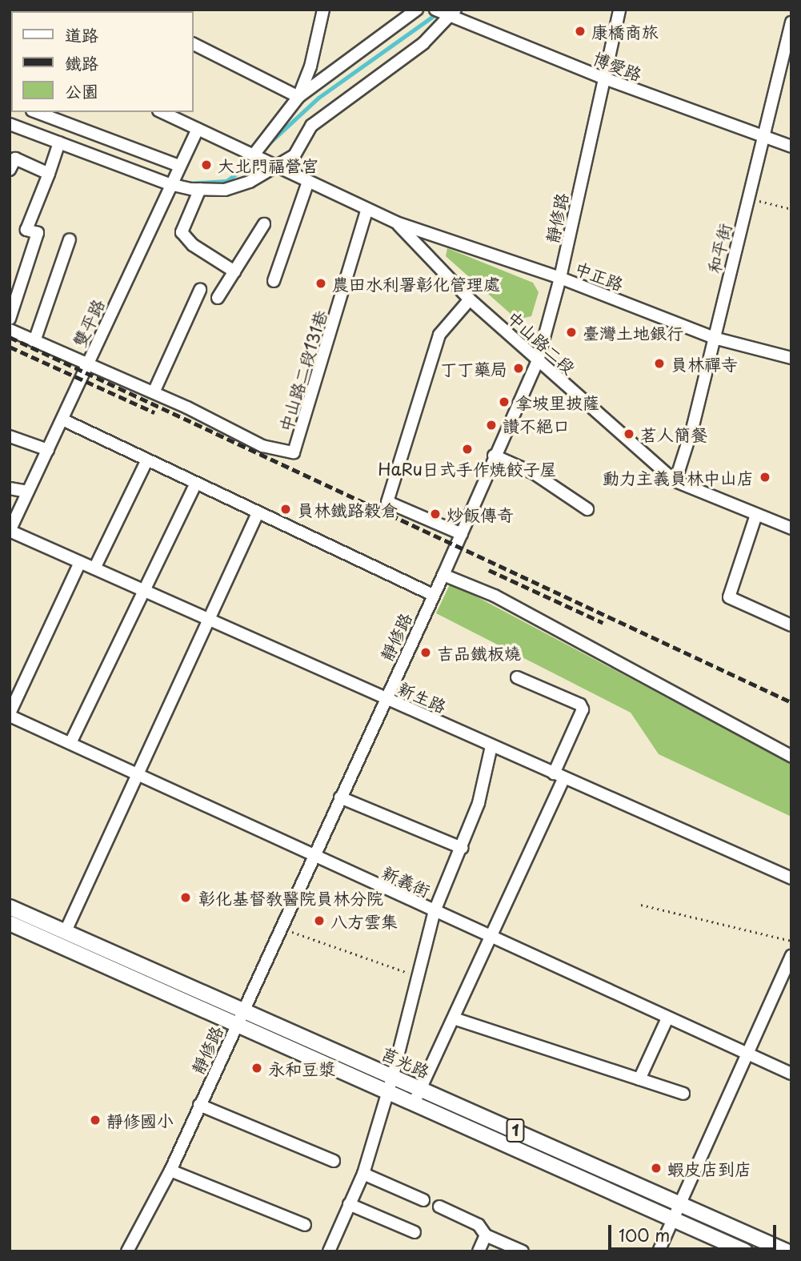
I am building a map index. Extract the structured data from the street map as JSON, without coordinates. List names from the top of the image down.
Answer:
{
  "streets": {
    "main road": ["莒光路", "1"],
    "street": [
      "博愛路",
      "靜修路",
      "和平街",
      "中正路",
      "雙平路",
      "中山路二段",
      "中山路二段131巷",
      "新生路",
      "新義街"
    ]
  },
  "crossings": [
    ["博愛路", "靜修路"],
    ["博愛路", "和平街"],
    ["靜修路", "中正路"],
    ["靜修路", "中山路二段"],
    ["靜修路", "新生路"],
    ["靜修路", "新義街"],
    ["靜修路", "莒光路"],
    ["和平街", "中正路"],
    ["和平街", "中山路二段"],
    ["中正路", "中山路二段"],
    ["雙平路", "中山路二段"],
    ["雙平路", "中山路二段131巷"],
    ["雙平路", "新生路"],
    ["中山路二段", "中山路二段131巷"]
  ],
  "places": [
    "康橋商旅",
    "大北門福營宮",
    "農田水利署彰化管理處",
    "臺灣土地銀行",
    "員林禪寺",
    "丁丁藥局",
    "拿坡里披薩",
    "讚不絕口",
    "茗人簡餐",
    "HaRu日式手作焼餃子屋",
    "動力主義員林中山店",
    "員林鐵路穀倉",
    "炒飯傳奇",
    "吉品鐵板燒",
    "彰化基督教醫院員林分院",
    "八方雲集",
    "永和豆漿",
    "靜修國小",
    "蝦皮店到店"
  ],
  "legend": ["道路", "鐵路", "公園"],
  "scale_bar": "100 m"
}
